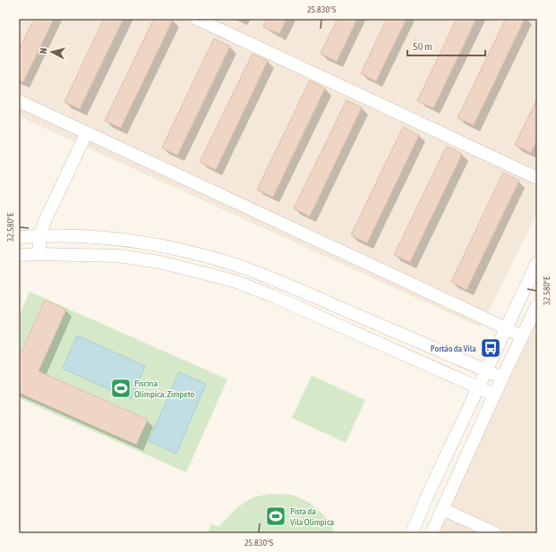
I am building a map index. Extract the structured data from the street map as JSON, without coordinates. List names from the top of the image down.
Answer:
{
  "places": {
    "bus stop": ["Portão da Vila"],
    "sports": ["Piscina Olimpíca, Zimpeto", "Pista da Vila Olimpíca"]
  },
  "scale_bar": "50 m",
  "north": "left",
  "coordinates": ["25.830°S", "32.580°E"]
}
